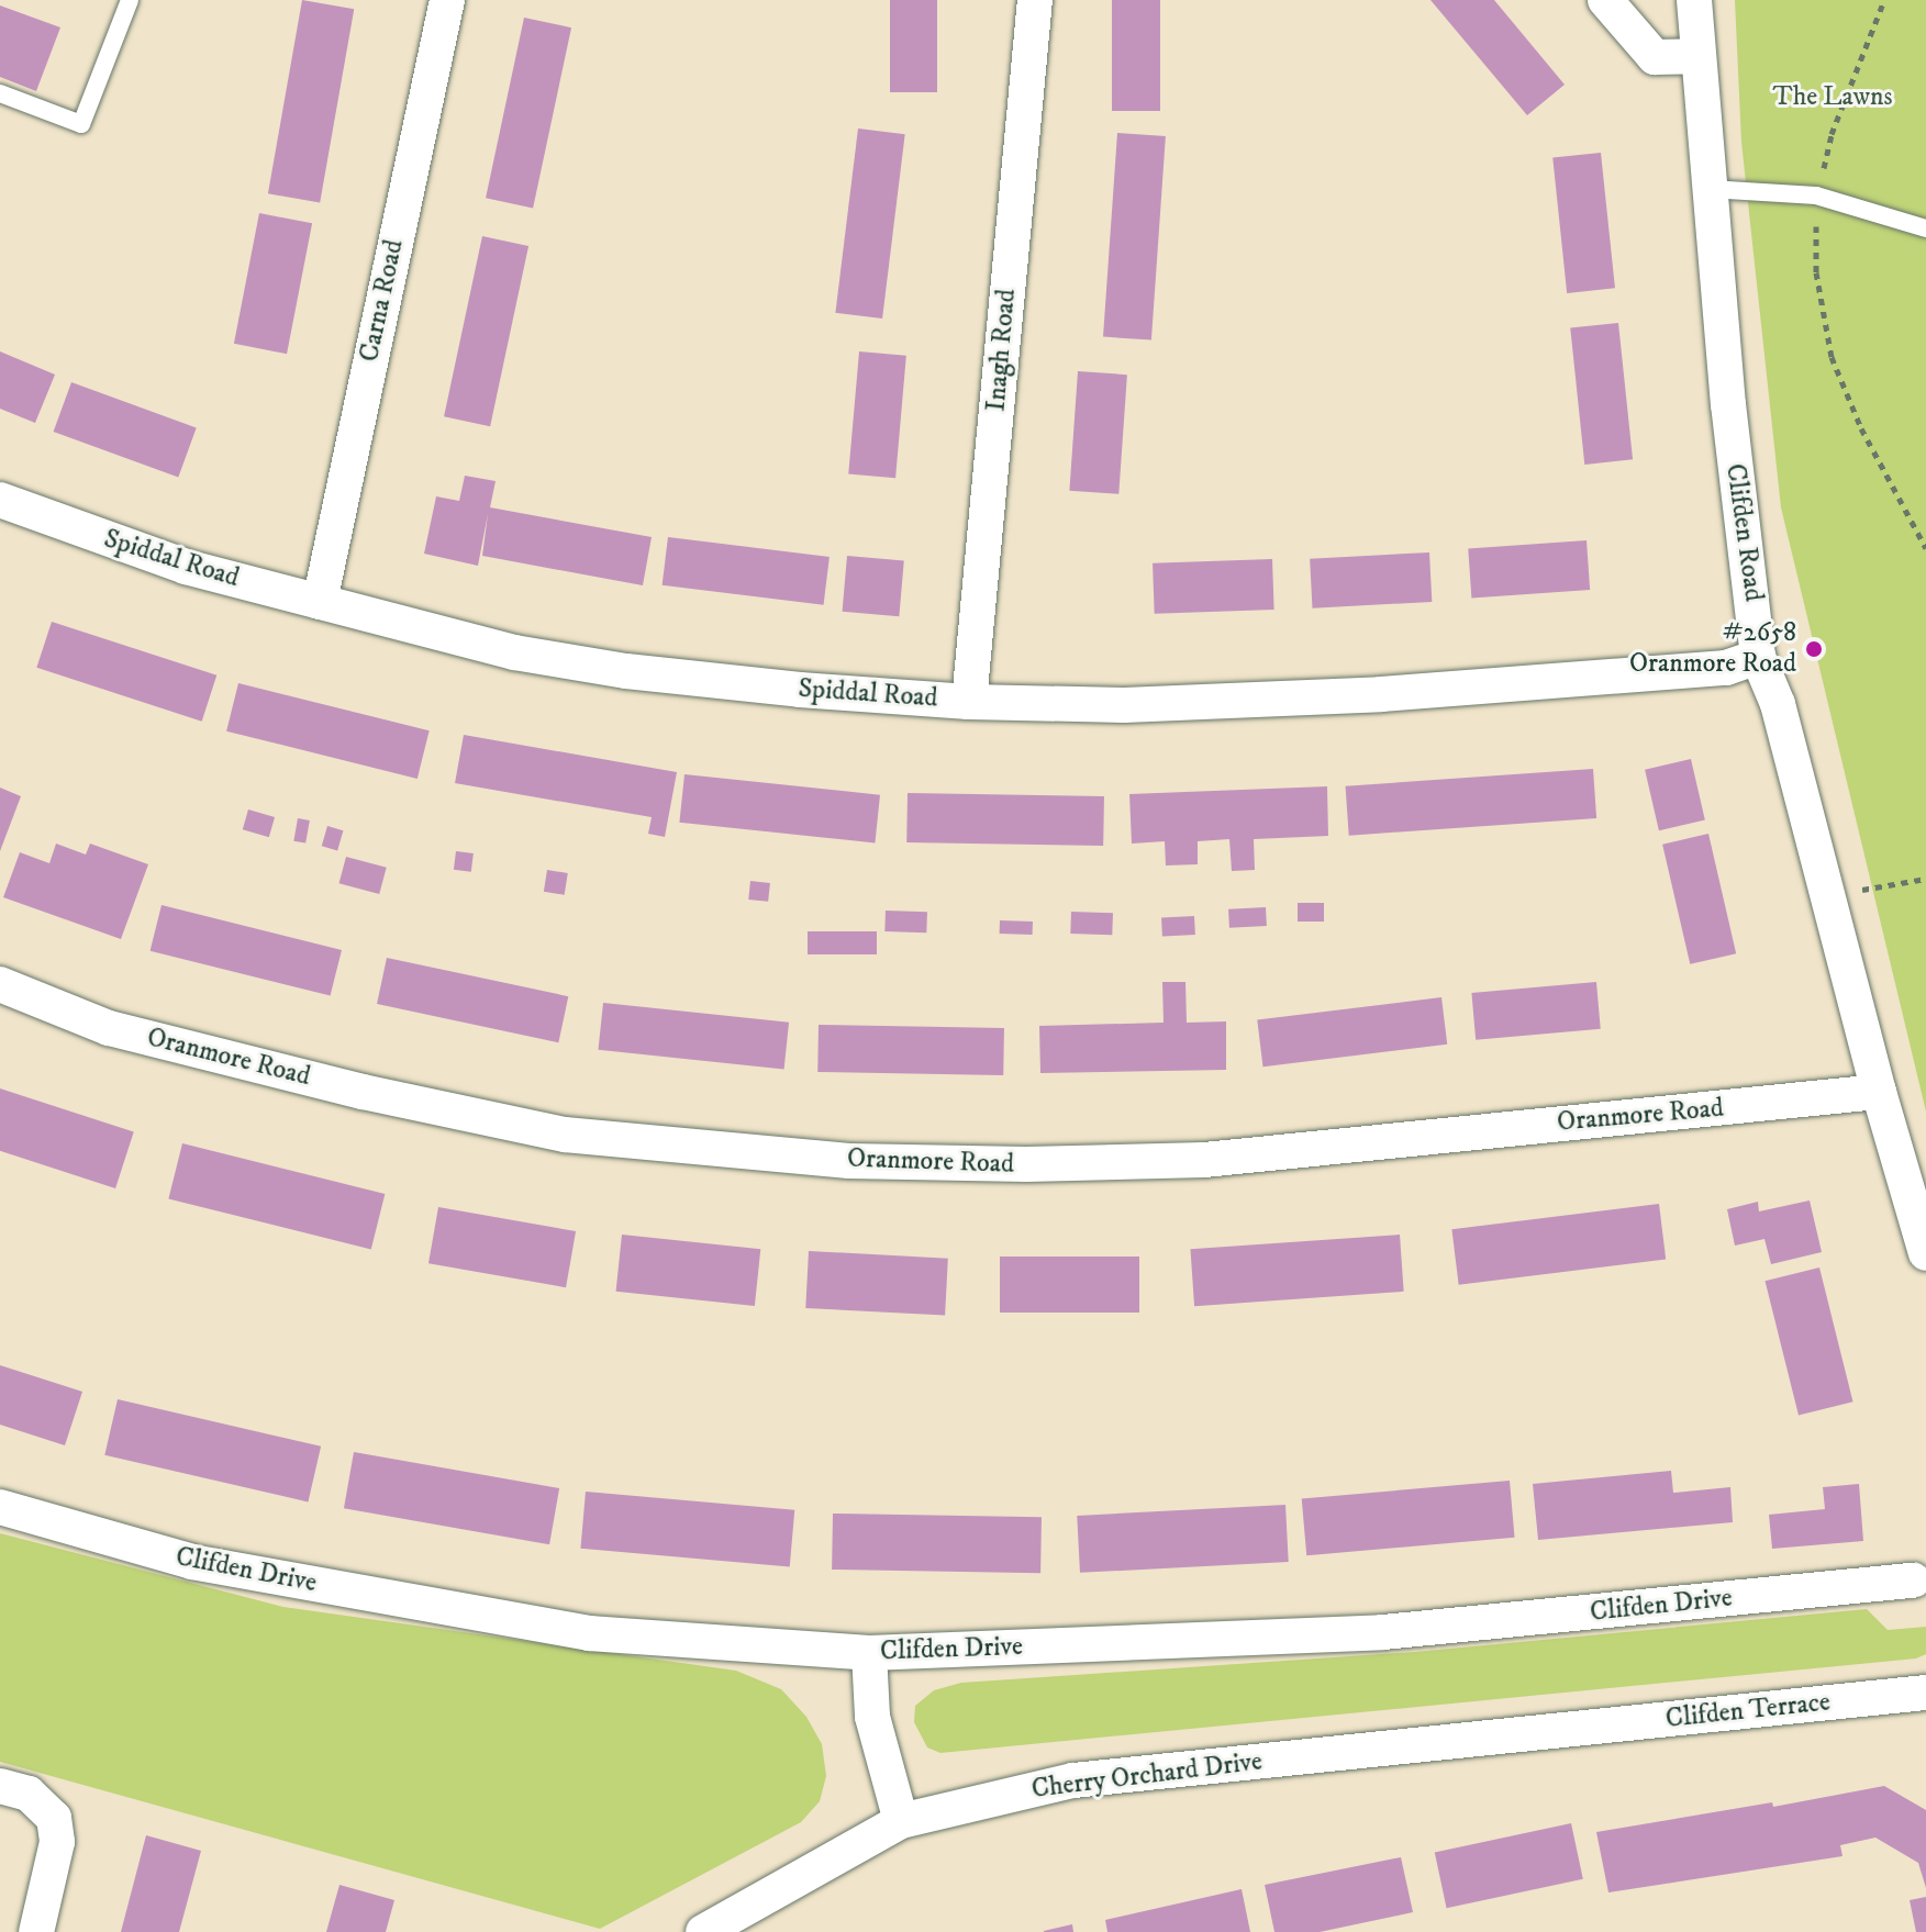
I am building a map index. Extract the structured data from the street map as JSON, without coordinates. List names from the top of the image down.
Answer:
{
  "streets": {
    "street": [
      "Carna Road",
      "Inagh Road",
      "Clifden Road",
      "Spiddal Road",
      "Oranmore Road",
      "Clifden Drive",
      "Clifden Terrace",
      "Cherry Orchard Drive"
    ]
  },
  "crossings": [
    ["Carna Road", "Spiddal Road"],
    ["Inagh Road", "Spiddal Road"],
    ["Clifden Road", "Spiddal Road"],
    ["Clifden Road", "Oranmore Road"],
    ["Clifden Terrace", "Cherry Orchard Drive"]
  ],
  "parks": ["The Lawns"],
  "places": ["#2658 Oranmore Road"]
}
